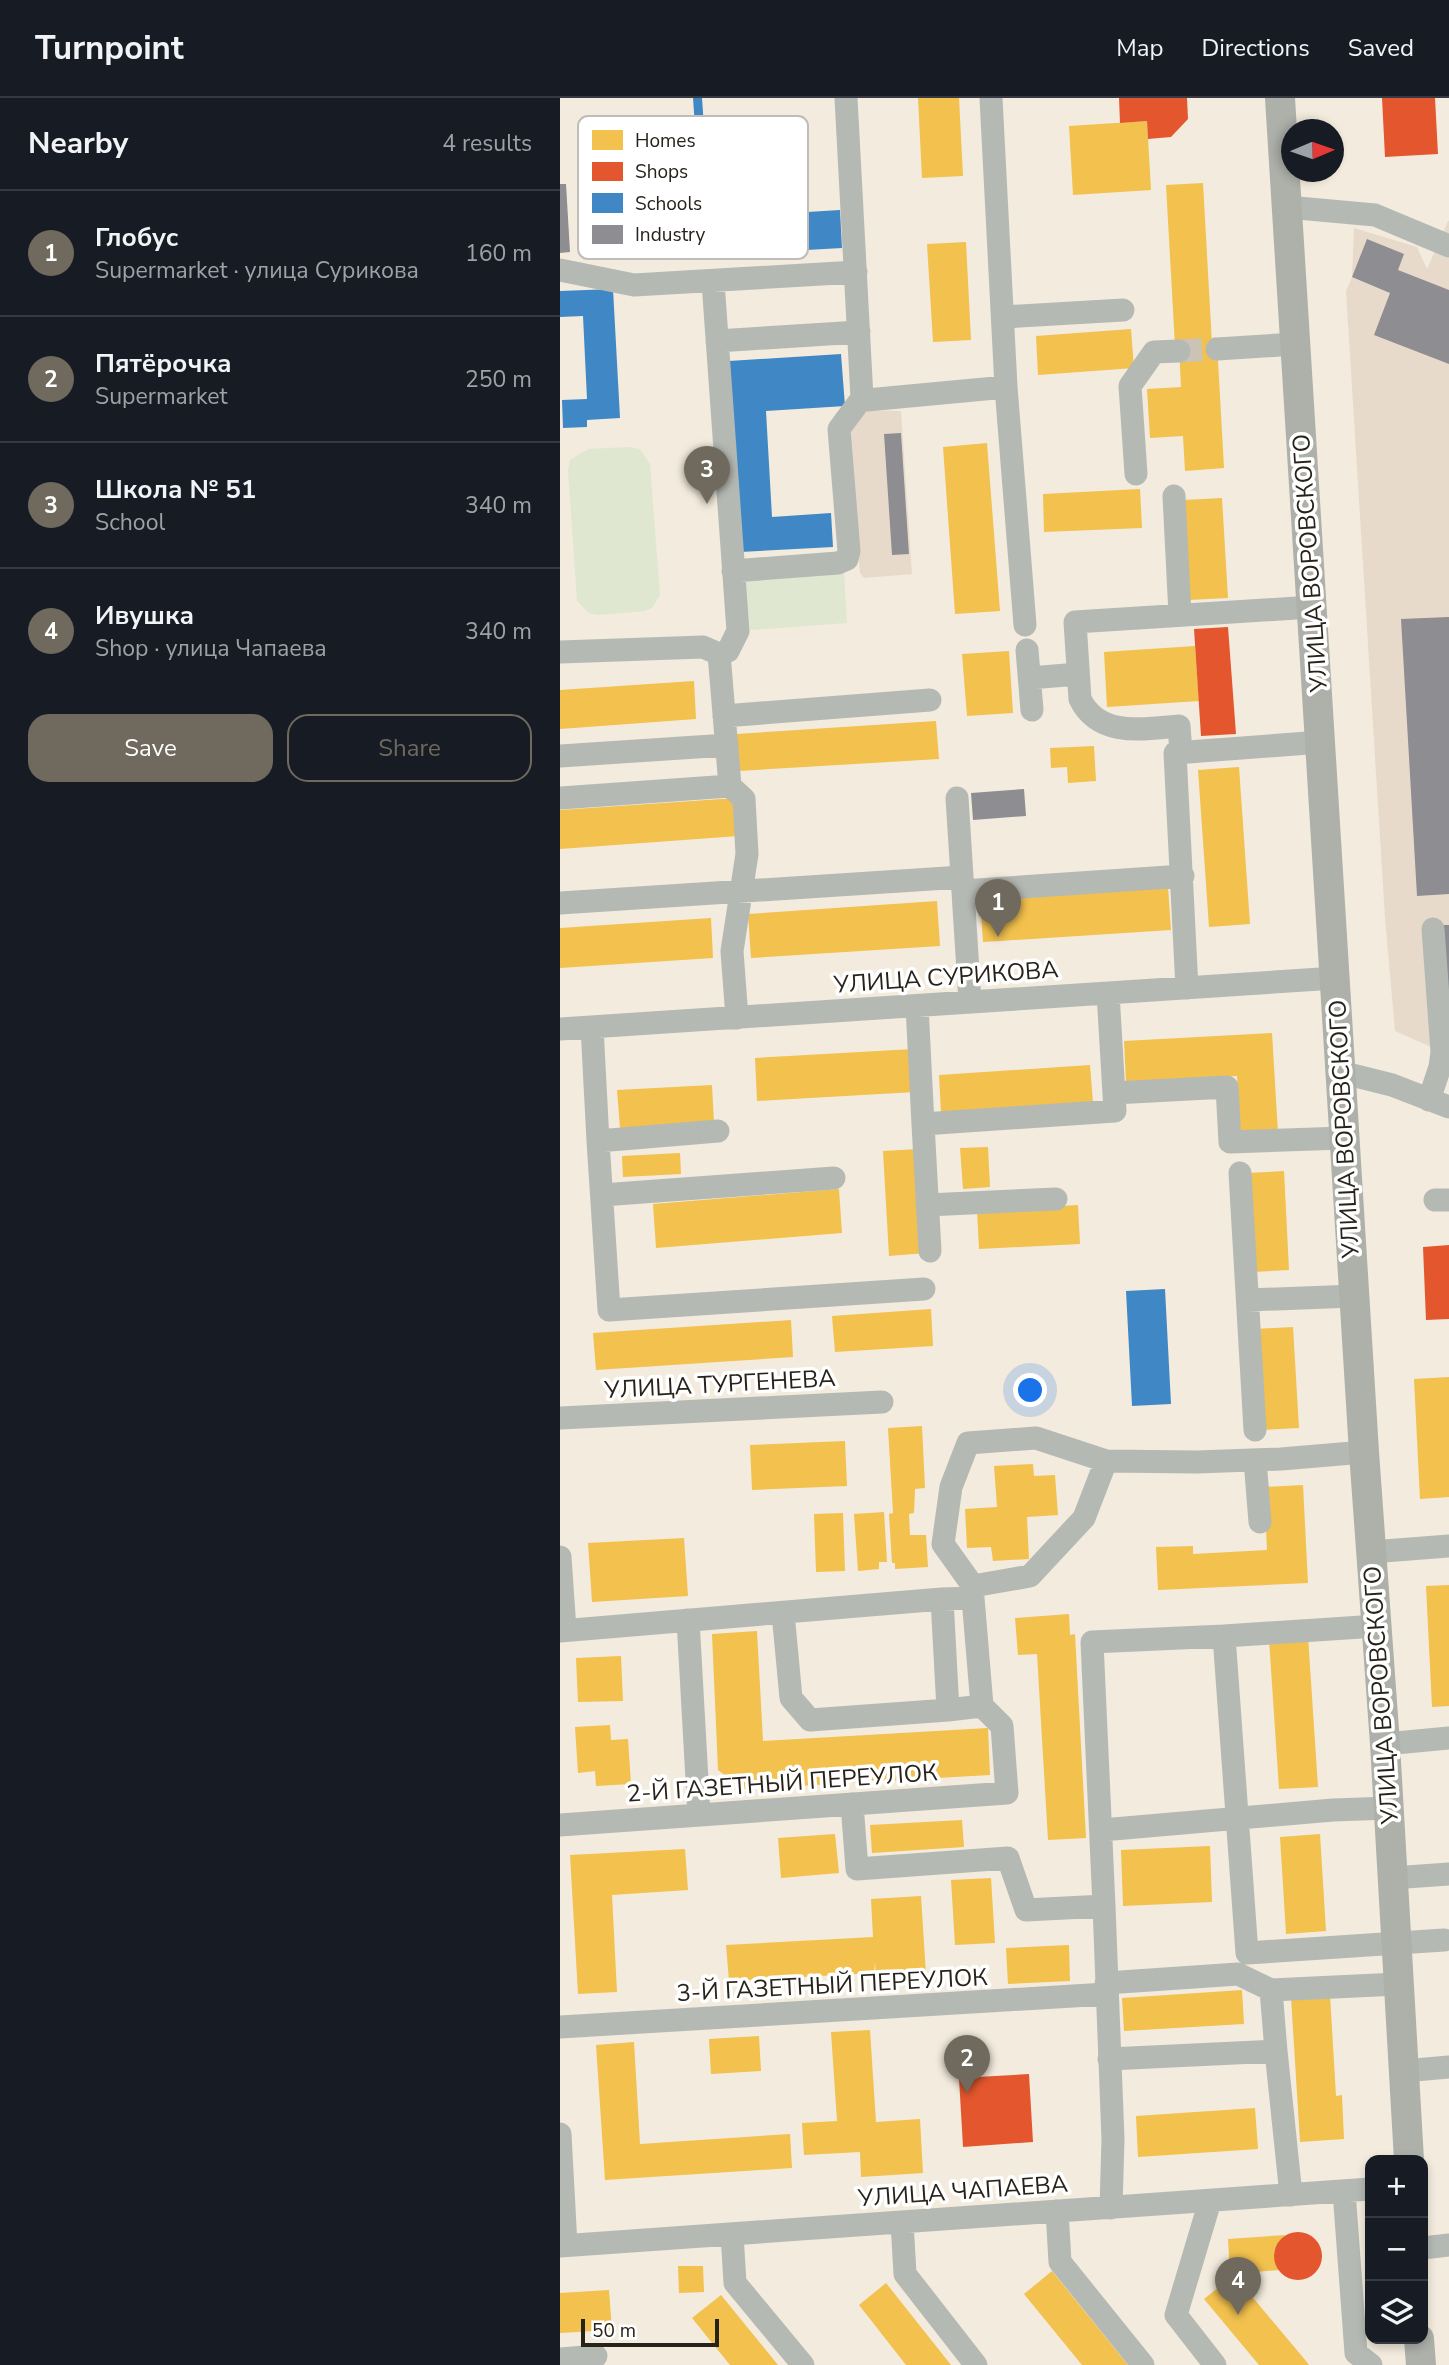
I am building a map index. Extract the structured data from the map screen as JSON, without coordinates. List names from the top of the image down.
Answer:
{
  "streets": {
    "main road": ["УЛИЦА ВОРОВСКОГО"],
    "street": [
      "УЛИЦА СУРИКОВА",
      "УЛИЦА ТУРГЕНЕВА",
      "2-Й ГАЗЕТНЫЙ ПЕРЕУЛОК",
      "3-Й ГАЗЕТНЫЙ ПЕРЕУЛОК",
      "УЛИЦА ЧАПАЕВА"
    ]
  },
  "crossings": [
    ["УЛИЦА ВОРОВСКОГО", "УЛИЦА СУРИКОВА"]
  ],
  "legend": [
    "Homes",
    "Shops",
    "Schools",
    "Industry"
  ],
  "scale_bar": "50 m",
  "north": "right",
  "page": {
    "header": "Turnpoint",
    "nav": ["Map", "Directions", "Saved"],
    "heading": ["Nearby", "4 results"],
    "list": [
      {
        "mark": "1",
        "name": "Глобус",
        "note": "Supermarket · улица Сурикова",
        "value": "160 m"
      },
      {
        "mark": "2",
        "name": "Пятёрочка",
        "note": "Supermarket",
        "value": "250 m"
      },
      {
        "mark": "3",
        "name": "Школа № 51",
        "note": "School",
        "value": "340 m"
      },
      {
        "mark": "4",
        "name": "Ивушка",
        "note": "Shop · улица Чапаева",
        "value": "340 m"
      }
    ],
    "pins": [
      "3",
      "1",
      "2",
      "4"
    ],
    "buttons": ["Save", "Share"],
    "map_buttons": ["+", "−"],
    "scale": "50 m"
  }
}
